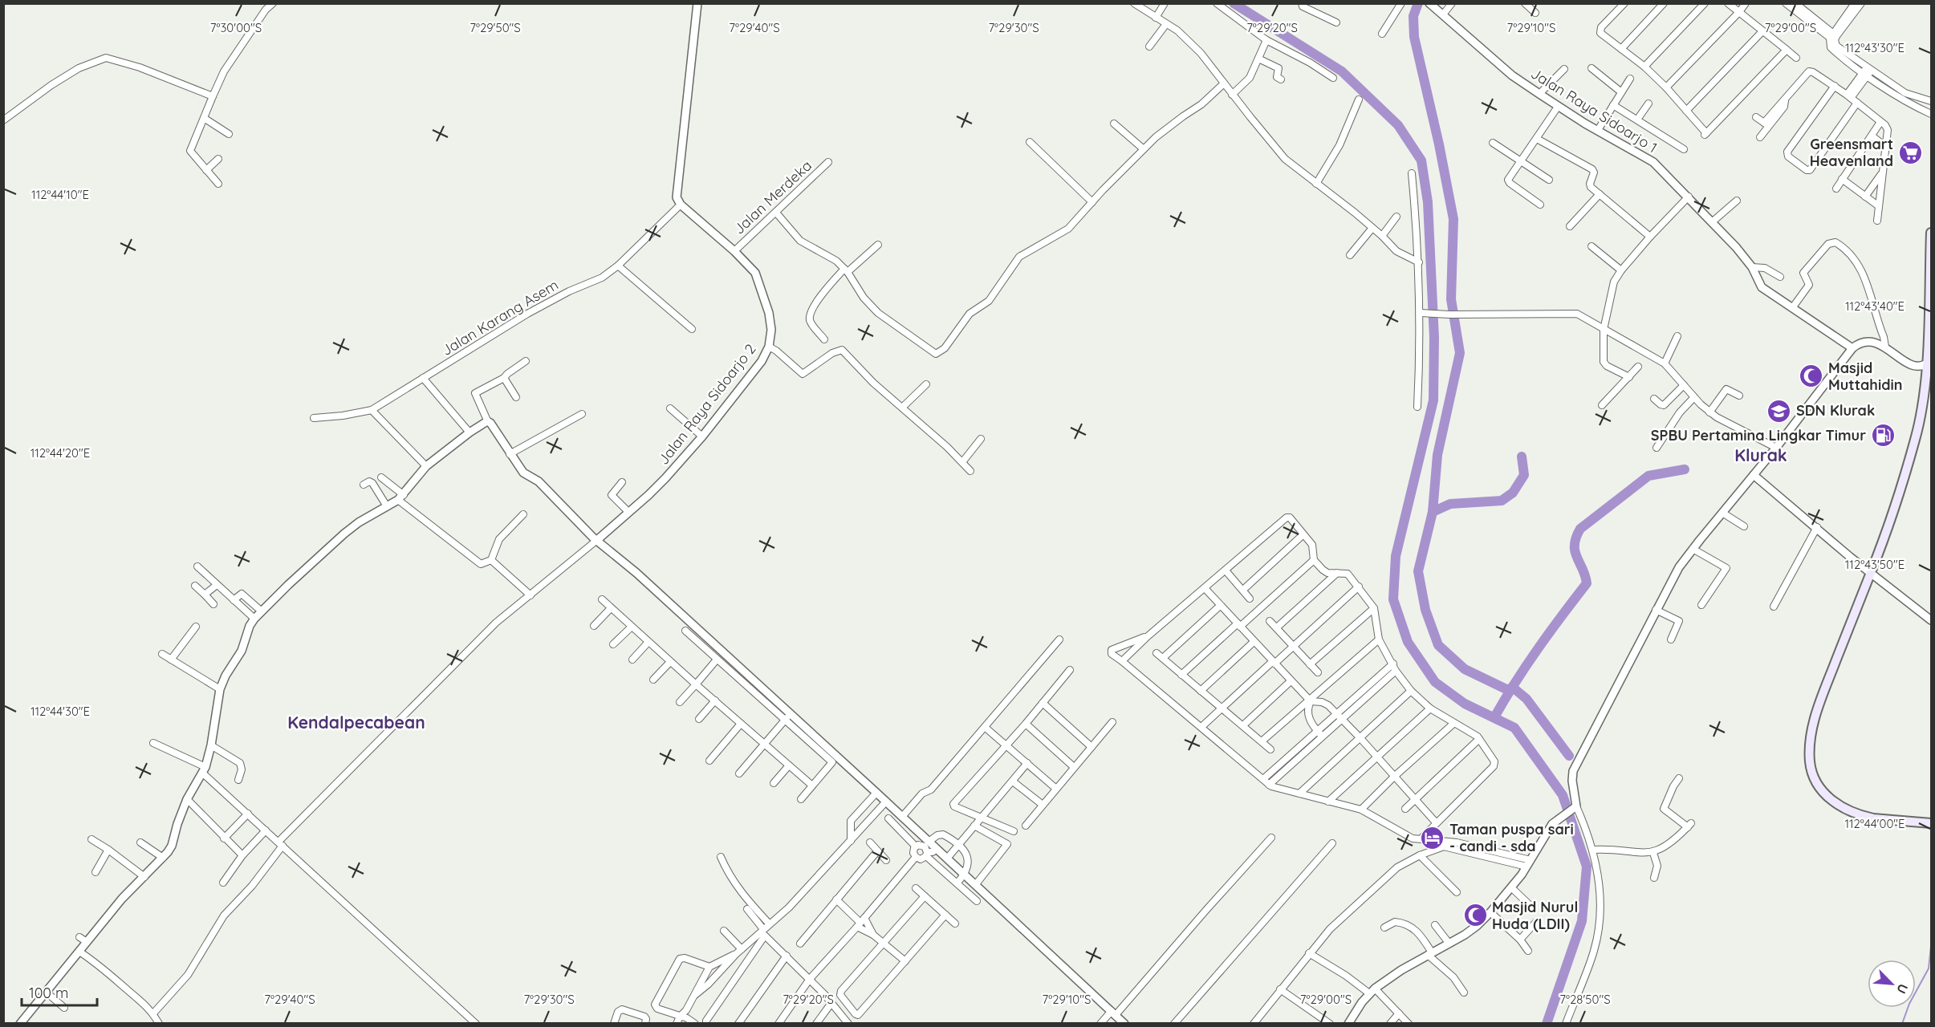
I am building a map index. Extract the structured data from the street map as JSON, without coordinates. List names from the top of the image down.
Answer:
{
  "streets": {
    "street": [
      "Jalan Raya Sidoarjo 1",
      "Jalan Merdeka",
      "Jalan Karang Asem",
      "Jalan Raya Sidoarjo 2"
    ]
  },
  "crossings": [
    ["Jalan Merdeka", "Jalan Raya Sidoarjo 2"],
    ["Jalan Karang Asem", "Jalan Raya Sidoarjo 2"]
  ],
  "districts": ["Klurak", "Kendalpecabean"],
  "places": {
    "supermarket": ["Greensmart Heavenland"],
    "mosque": ["Masjid Muttahidin", "Masjid Nurul Huda (LDII)"],
    "school or university": ["SDN Klurak"],
    "fuel station": ["SPBU Pertamina Lingkar Timur"],
    "hotel": ["Taman puspa sari - candi - sda"]
  },
  "scale_bar": "100 m",
  "north": "bottom right",
  "coordinates": [
    "7°30'00\"S",
    "7°29'50\"S",
    "7°29'40\"S",
    "7°29'30\"S",
    "7°29'20\"S",
    "7°29'10\"S",
    "7°29'00\"S",
    "112°43'30\"E",
    "112°44'10\"E",
    "112°43'40\"E",
    "112°44'20\"E",
    "112°43'50\"E",
    "112°44'30\"E",
    "112°44'00\"E",
    "7°28'50\"S"
  ]
}
